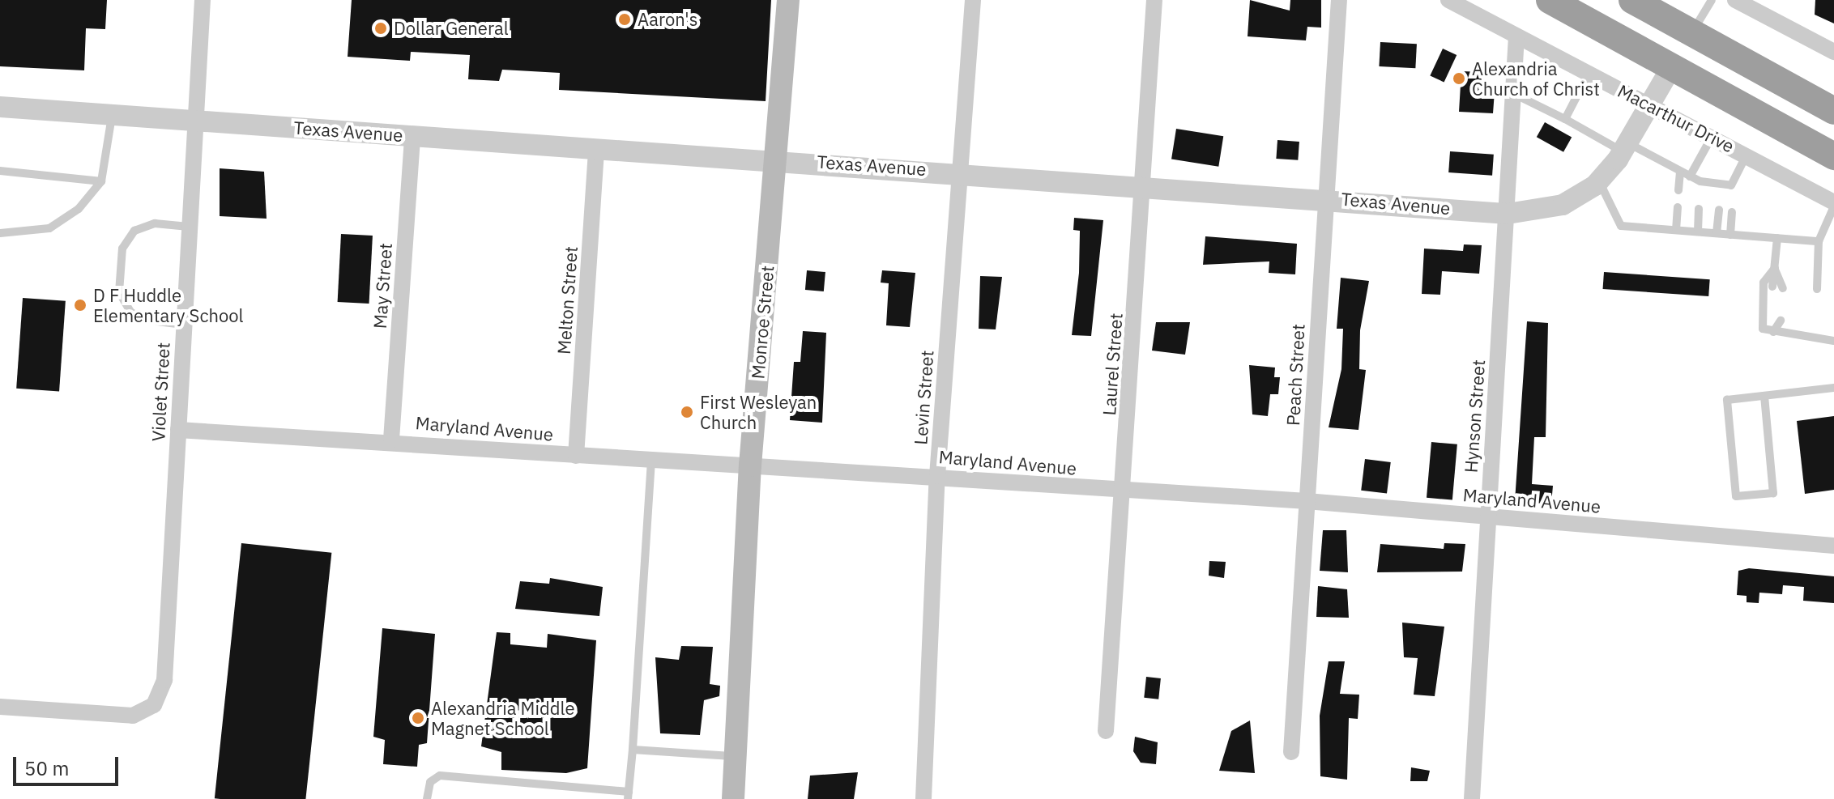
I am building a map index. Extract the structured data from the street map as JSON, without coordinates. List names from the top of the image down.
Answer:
{
  "streets": {
    "main road": ["Monroe Street"],
    "street": [
      "Macarthur Drive",
      "Texas Avenue",
      "May Street",
      "Melton Street",
      "Laurel Street",
      "Peach Street",
      "Violet Street",
      "Levin Street",
      "Hynson Street",
      "Maryland Avenue"
    ]
  },
  "crossings": [
    ["Macarthur Drive", "Texas Avenue"],
    ["Macarthur Drive", "Hynson Street"],
    ["Texas Avenue", "May Street"],
    ["Texas Avenue", "Melton Street"],
    ["Texas Avenue", "Monroe Street"],
    ["Texas Avenue", "Laurel Street"],
    ["Texas Avenue", "Peach Street"],
    ["Texas Avenue", "Violet Street"],
    ["Texas Avenue", "Levin Street"],
    ["Texas Avenue", "Hynson Street"],
    ["May Street", "Maryland Avenue"],
    ["Melton Street", "Maryland Avenue"],
    ["Monroe Street", "Maryland Avenue"],
    ["Laurel Street", "Maryland Avenue"],
    ["Peach Street", "Maryland Avenue"],
    ["Violet Street", "Maryland Avenue"],
    ["Levin Street", "Maryland Avenue"],
    ["Hynson Street", "Maryland Avenue"]
  ],
  "places": [
    "Aaron's",
    "Dollar General",
    "Alexandria Church of Christ",
    "D F Huddle Elementary School",
    "First Wesleyan Church",
    "Alexandria Middle Magnet School"
  ],
  "scale_bar": "50 m"
}
